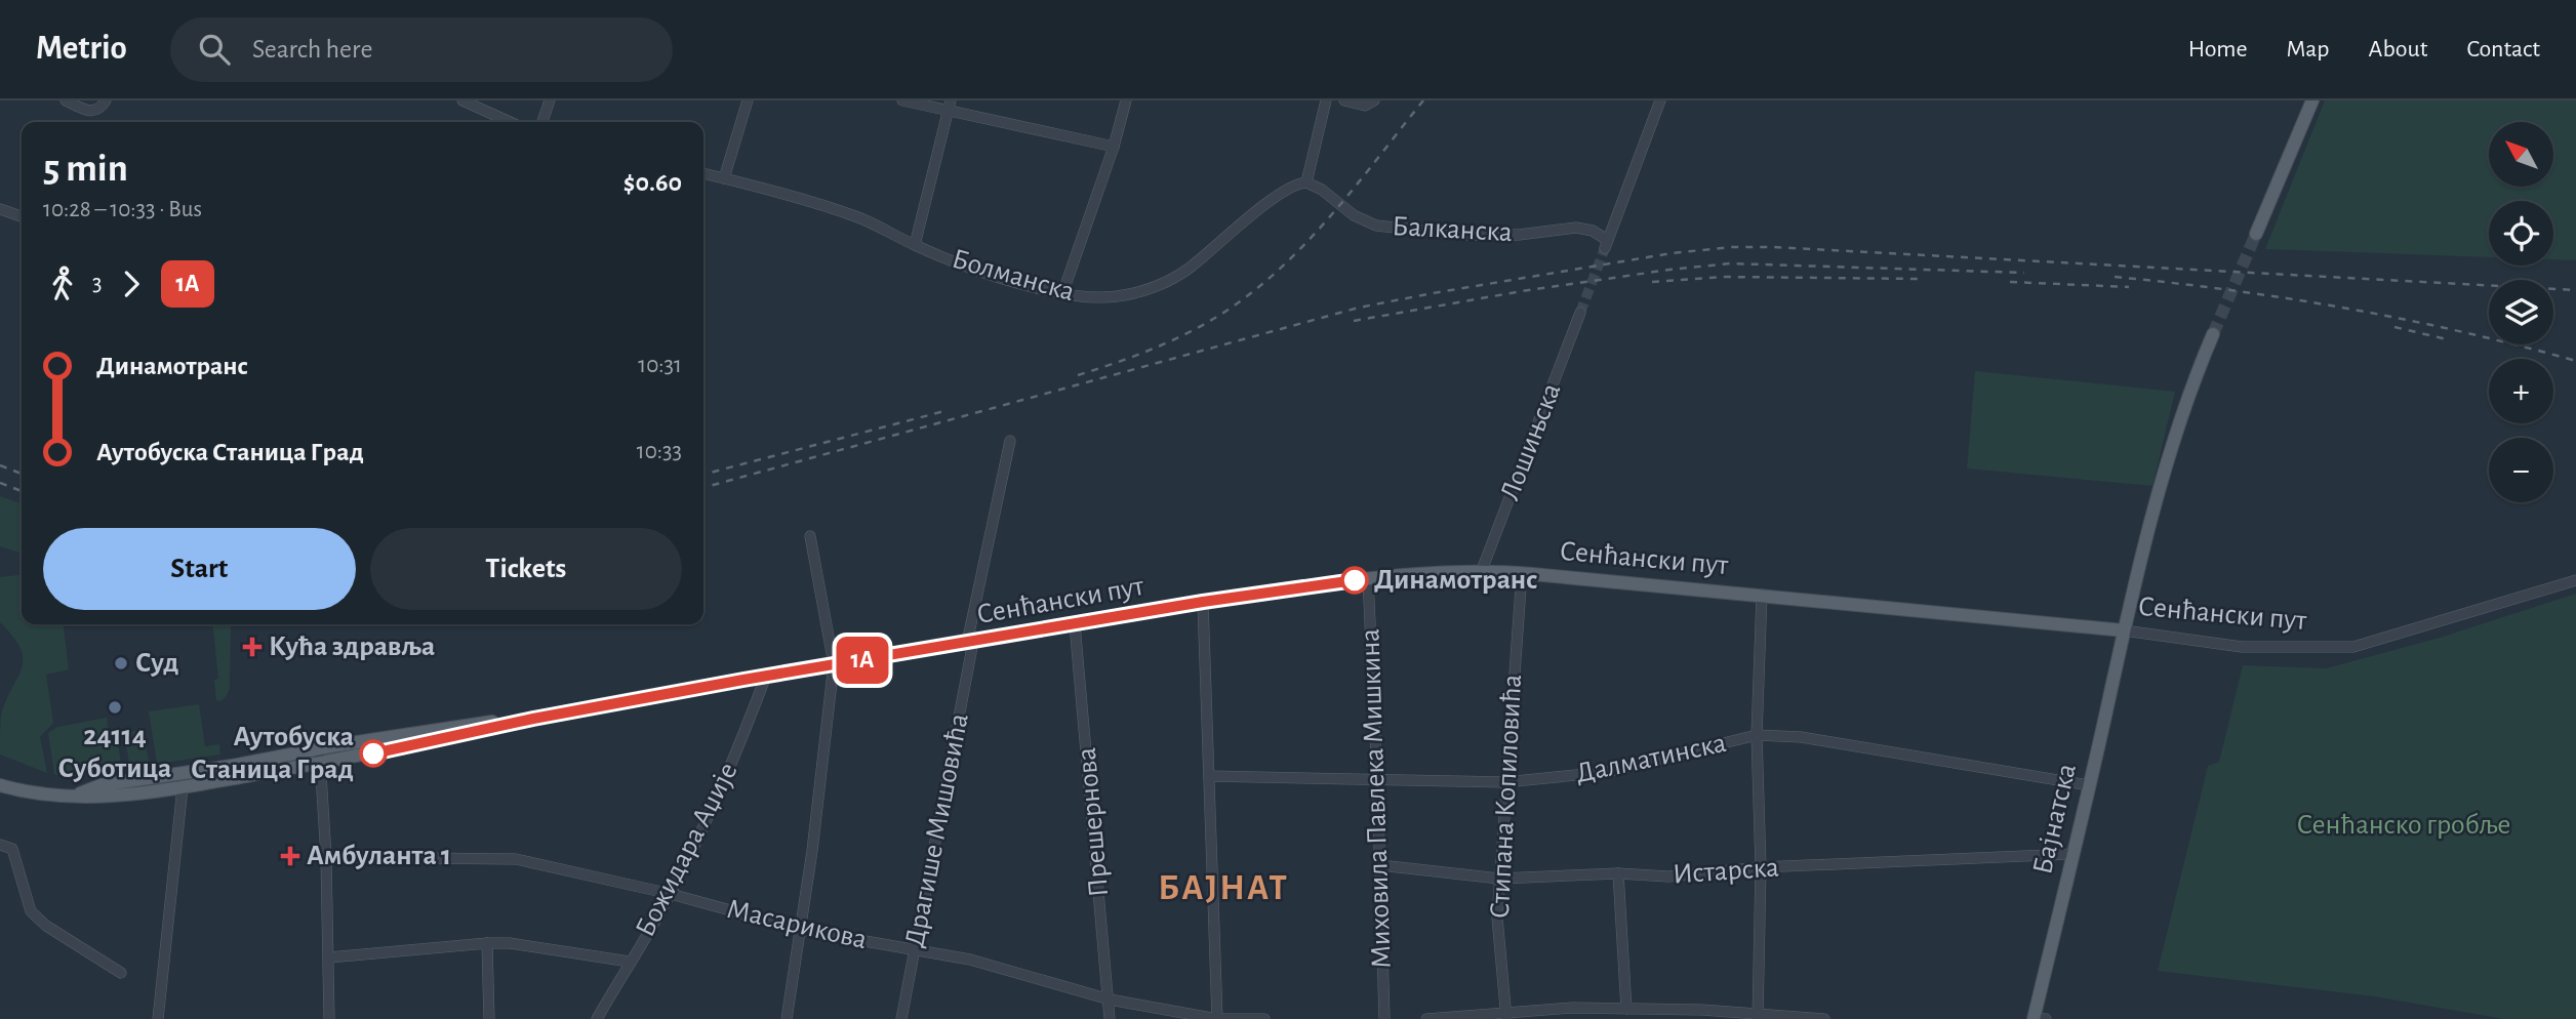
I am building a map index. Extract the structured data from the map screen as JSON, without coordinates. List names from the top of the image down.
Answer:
{
  "streets": {
    "main road": ["Сенћански пут", "Бајнатска"],
    "street": [
      "Балканска",
      "Болманска",
      "Лошињска",
      "Далматинска",
      "Стипана Копиловића",
      "Миховила Павлека Мишкина",
      "Прешернова",
      "Драгише Мишовића",
      "Божидара Аџије",
      "Истарска",
      "Масарикова"
    ]
  },
  "crossings": [
    ["Балканска", "Болманска"],
    ["Лошињска", "Сенћански пут"],
    ["Сенћански пут", "Стипана Копиловића"],
    ["Сенћански пут", "Миховила Павлека Мишкина"],
    ["Сенћански пут", "Бајнатска"],
    ["Сенћански пут", "Прешернова"],
    ["Сенћански пут", "Драгише Мишовића"],
    ["Сенћански пут", "Божидара Аџије"],
    ["Далматинска", "Стипана Копиловића"],
    ["Далматинска", "Миховила Павлека Мишкина"],
    ["Далматинска", "Бајнатска"],
    ["Стипана Копиловића", "Истарска"],
    ["Миховила Павлека Мишкина", "Истарска"],
    ["Бајнатска", "Истарска"],
    ["Прешернова", "Масарикова"],
    ["Драгише Мишовића", "Масарикова"],
    ["Божидара Аџије", "Масарикова"]
  ],
  "districts": ["БАЈНАТ"],
  "parks": ["Сенћанско гробље"],
  "places": {
    "other": [
      "Динамотранс",
      "Суд",
      "24114 Суботица",
      "Аутобуска Станица Град"
    ],
    "health": ["Кућа здравља", "Амбуланта 1"]
  },
  "lines": ["bus line 1A"],
  "north": "top left",
  "page": {
    "header": "Metrio",
    "search": "Search here",
    "nav": [
      "Home",
      "Map",
      "About",
      "Contact"
    ],
    "on_map": "1A",
    "map_buttons": ["+", "−"],
    "heading": ["5 min", "10:28 – 10:33 · Bus", "$0.60"],
    "legs": ["3", "1A"],
    "list": [
      {
        "name": "Динамотранс",
        "value": "10:31"
      },
      {
        "name": "Аутобуска Станица Град",
        "value": "10:33"
      }
    ],
    "buttons": ["Start", "Tickets"]
  }
}
